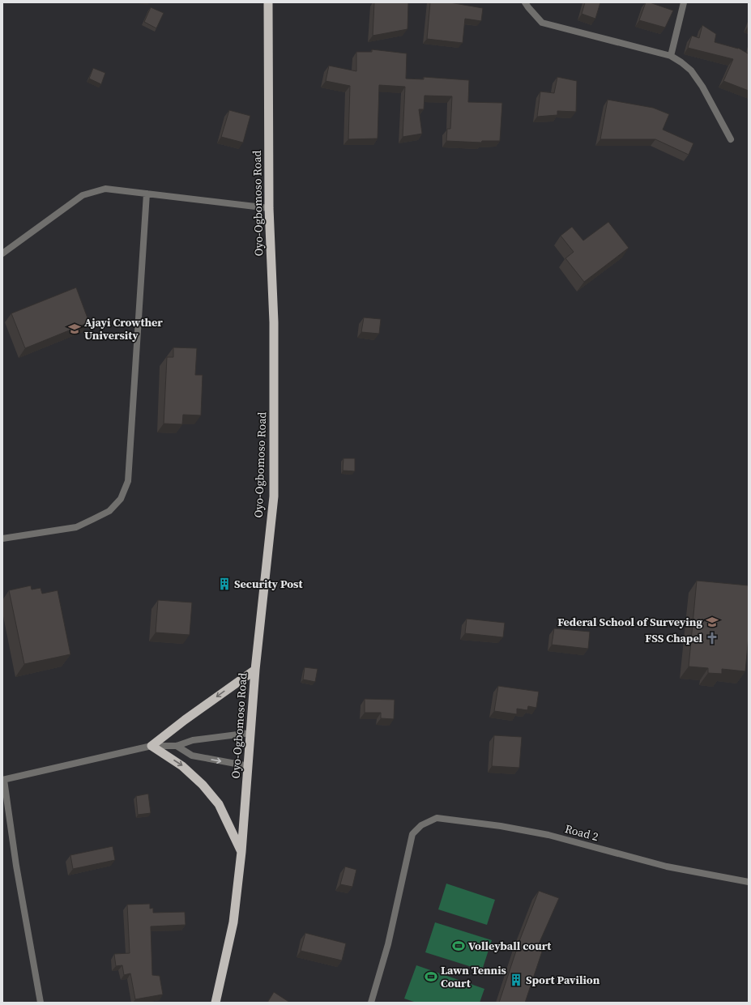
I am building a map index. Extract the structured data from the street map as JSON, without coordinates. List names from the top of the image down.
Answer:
{
  "streets": {
    "highway": ["Oyo-Ogbomoso Road"],
    "street": ["Road 2"]
  },
  "places": {
    "school or university": ["Ajayi Crowther University", "Federal School of Surveying"],
    "building": ["Security Post", "Sport Pavilion"],
    "church": ["FSS Chapel"],
    "sports": ["Volleyball court", "Lawn Tennis Court"]
  }
}
